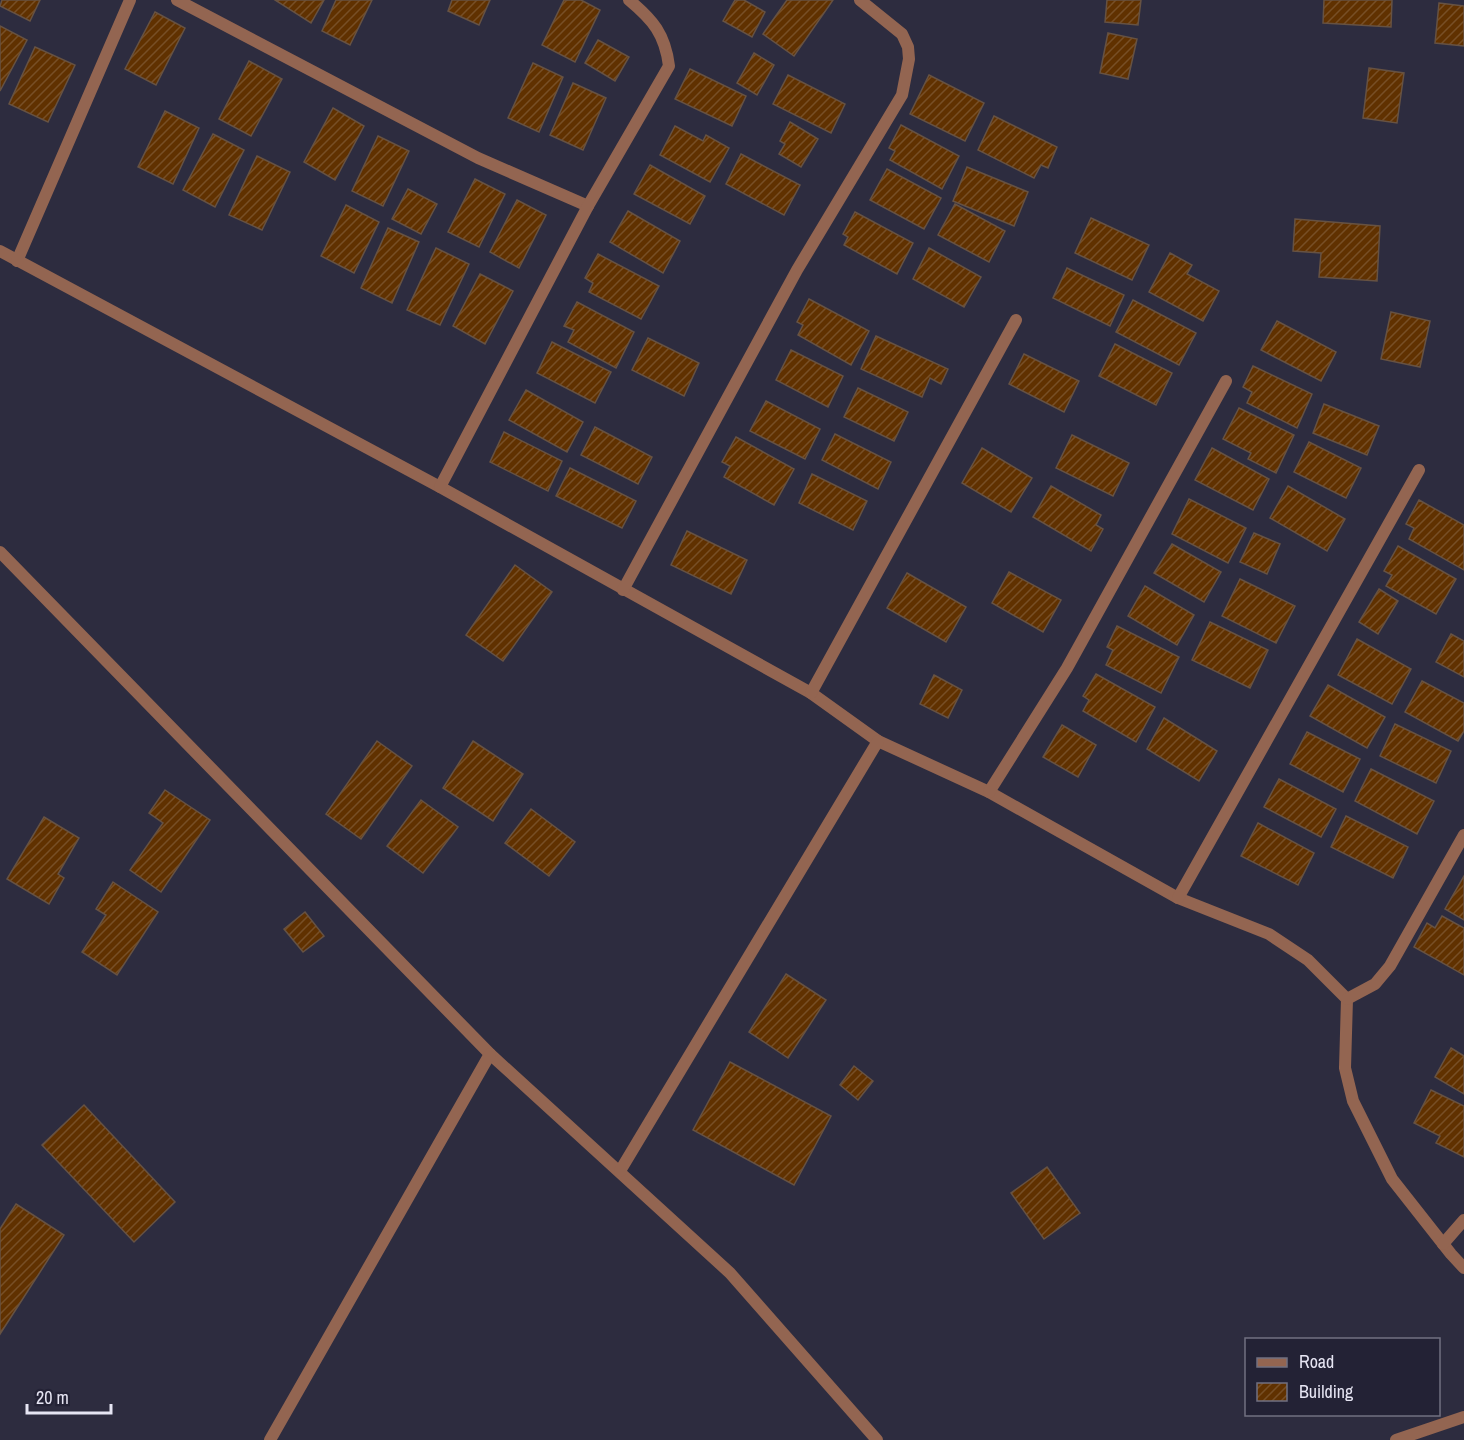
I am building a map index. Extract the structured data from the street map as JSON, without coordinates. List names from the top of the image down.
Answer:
{
  "legend": ["Road", "Building"],
  "scale_bar": "20 m"
}
